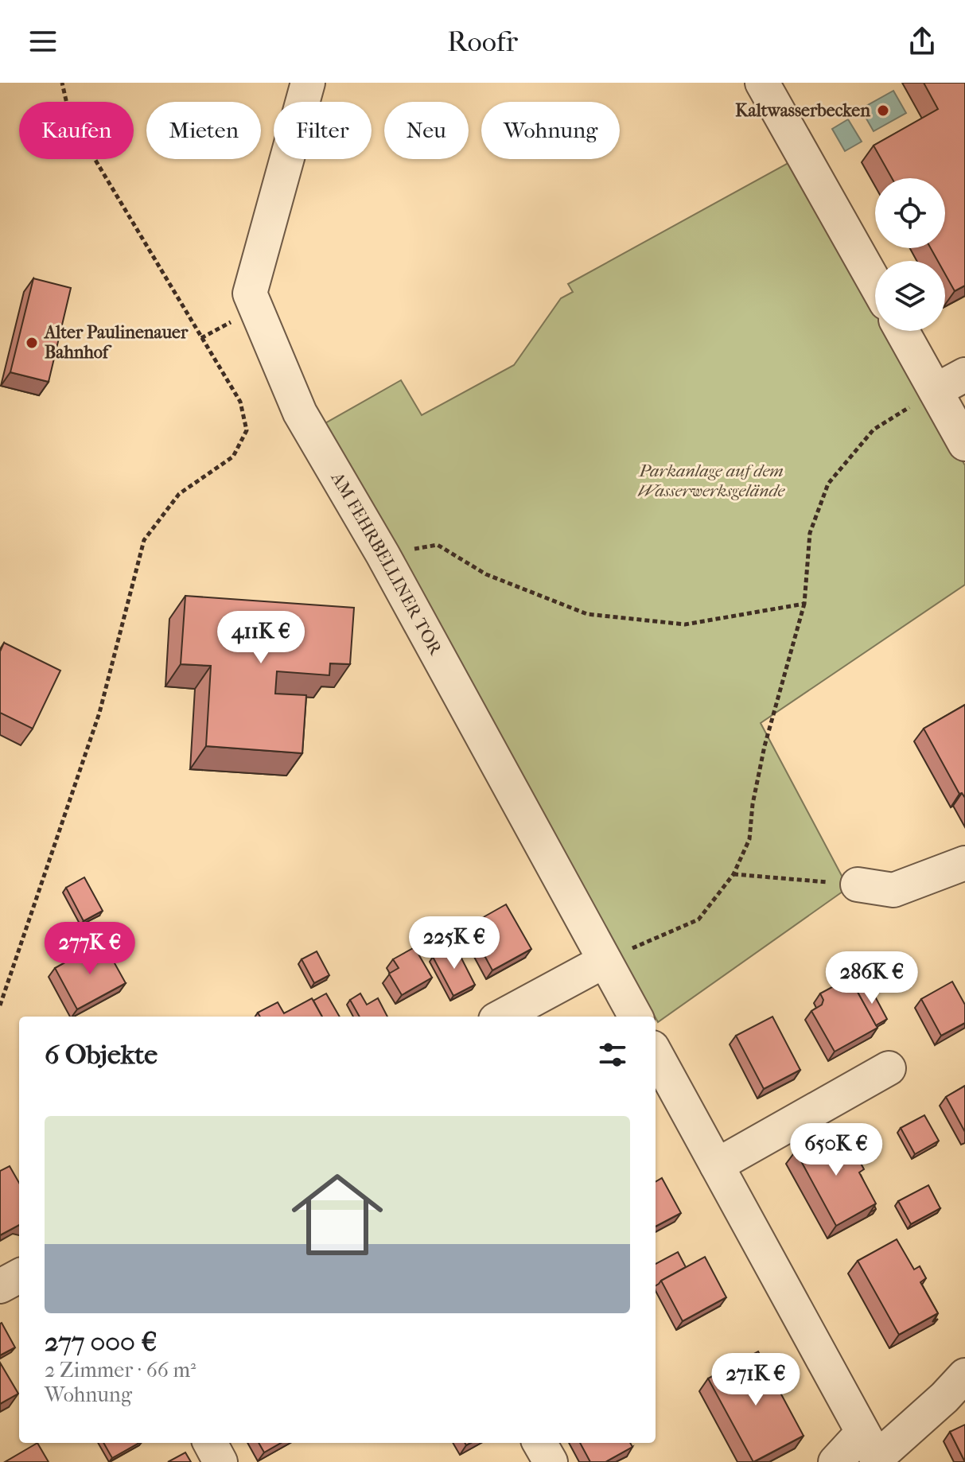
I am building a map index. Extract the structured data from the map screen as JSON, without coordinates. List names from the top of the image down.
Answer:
{
  "streets": {
    "street": ["AM FEHRBELLINER TOR"]
  },
  "parks": ["Parkanlage auf dem Wasserwerksgelände"],
  "places": ["Kaltwasserbecken", "Alter Paulinenauer Bahnhof"],
  "page": {
    "header": "Roofr",
    "chip": [
      "Kaufen",
      "Mieten",
      "Filter",
      "Neu",
      "Wohnung"
    ],
    "price": [
      "411K €",
      "225K €",
      "277K €",
      "286K €",
      "650K €",
      "271K €"
    ],
    "heading": "6 Objekte",
    "list": [
      {
        "name": "277 000 €",
        "note": "2 Zimmer · 66 m² · Wohnung"
      }
    ]
  }
}
